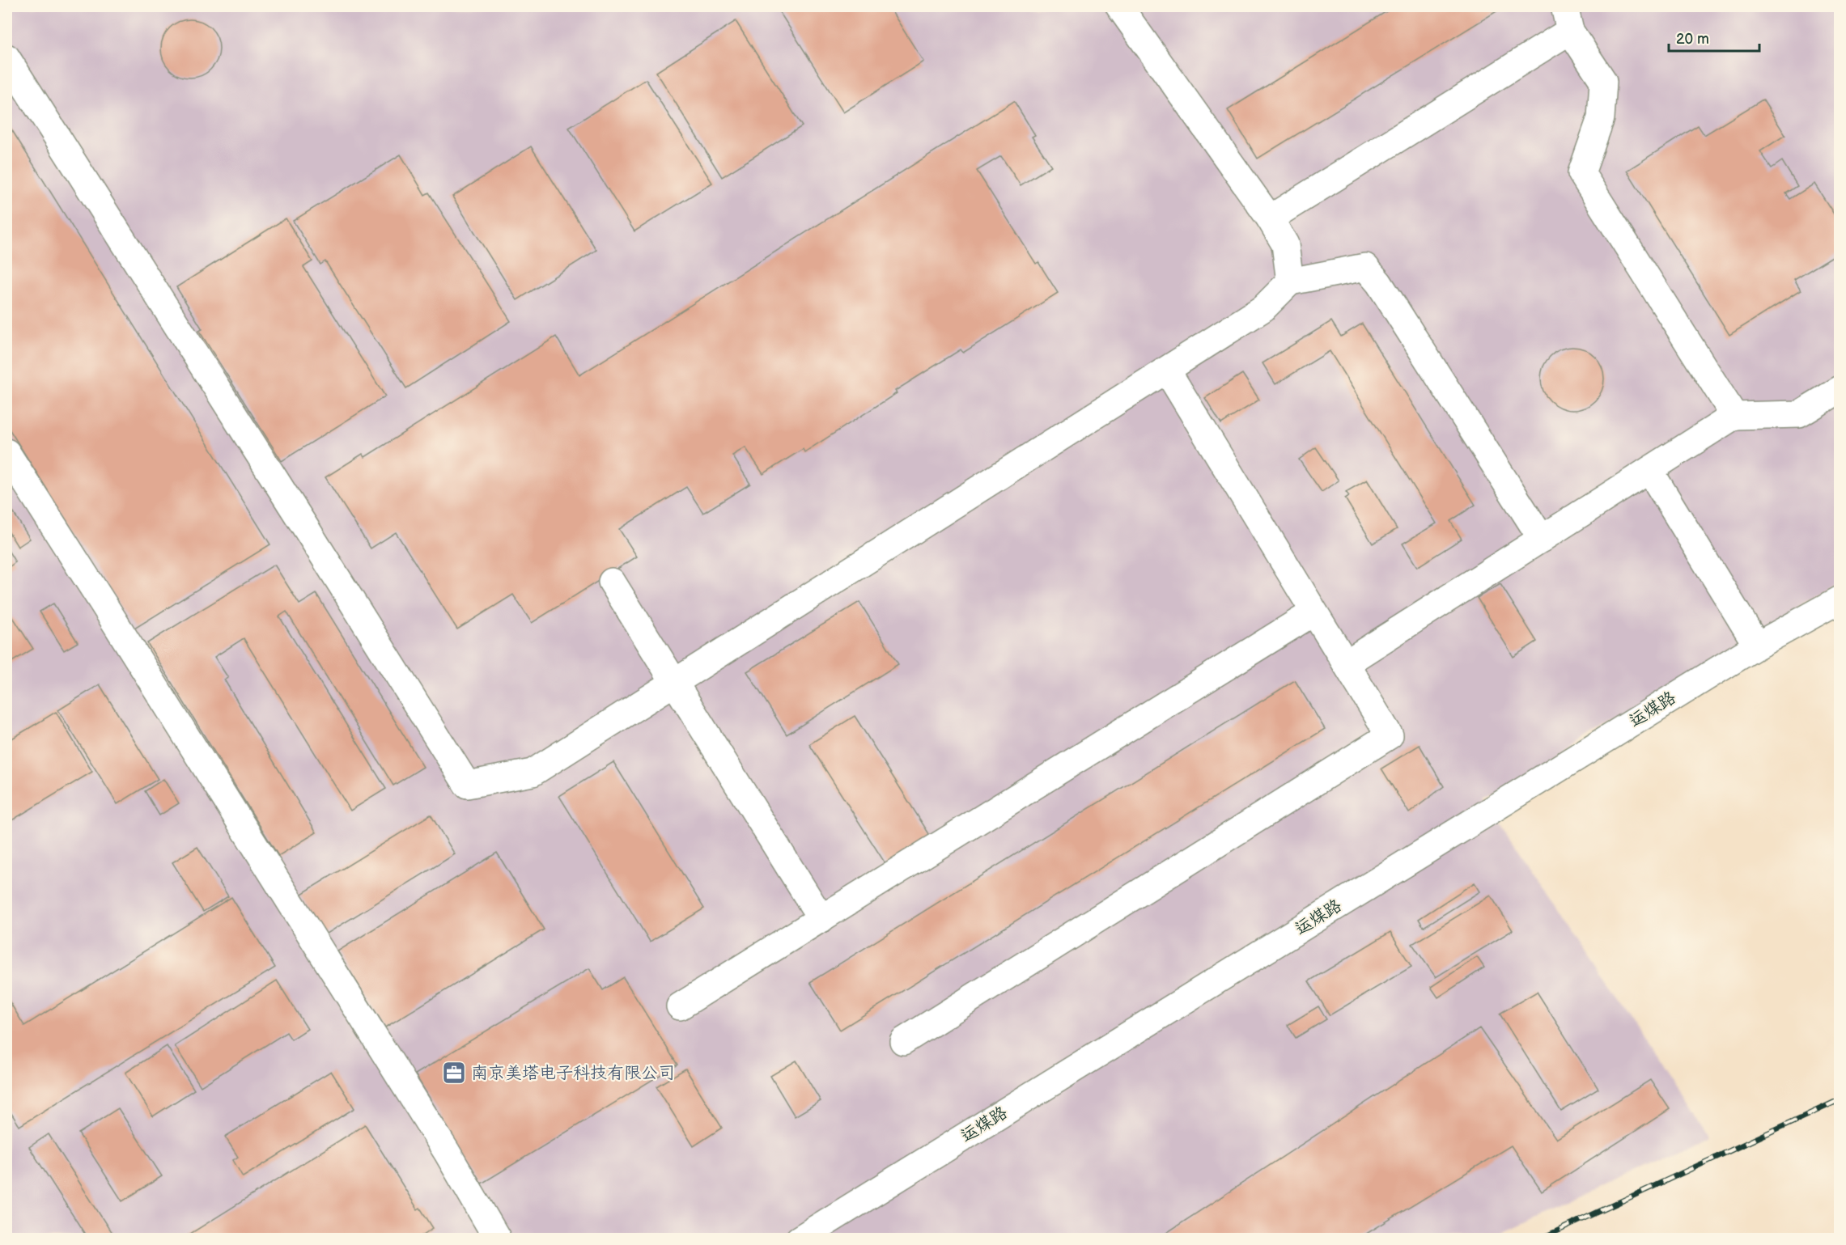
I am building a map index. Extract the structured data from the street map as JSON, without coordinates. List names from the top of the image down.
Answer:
{
  "streets": {
    "street": ["运煤路"]
  },
  "places": {
    "office": ["南京美塔电子科技有限公司"]
  },
  "scale_bar": "20 m"
}
